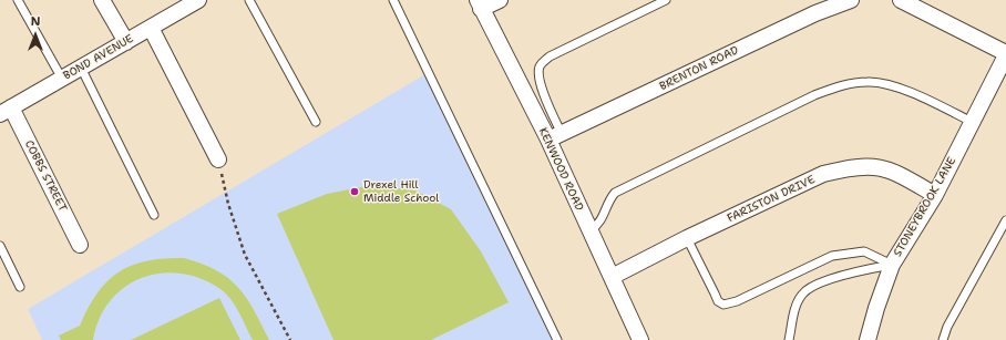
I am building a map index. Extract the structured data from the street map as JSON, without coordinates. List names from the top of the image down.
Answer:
{
  "streets": {
    "street": [
      "BOND AVENUE",
      "BRENTON ROAD",
      "KENWOOD ROAD",
      "COBBS STREET",
      "FARISTON DRIVE",
      "STONEYBROOK LANE"
    ]
  },
  "crossings": [
    ["BOND AVENUE", "COBBS STREET"],
    ["BRENTON ROAD", "KENWOOD ROAD"],
    ["KENWOOD ROAD", "FARISTON DRIVE"],
    ["FARISTON DRIVE", "STONEYBROOK LANE"]
  ],
  "places": ["Drexel Hill Middle School"],
  "north": "top"
}
